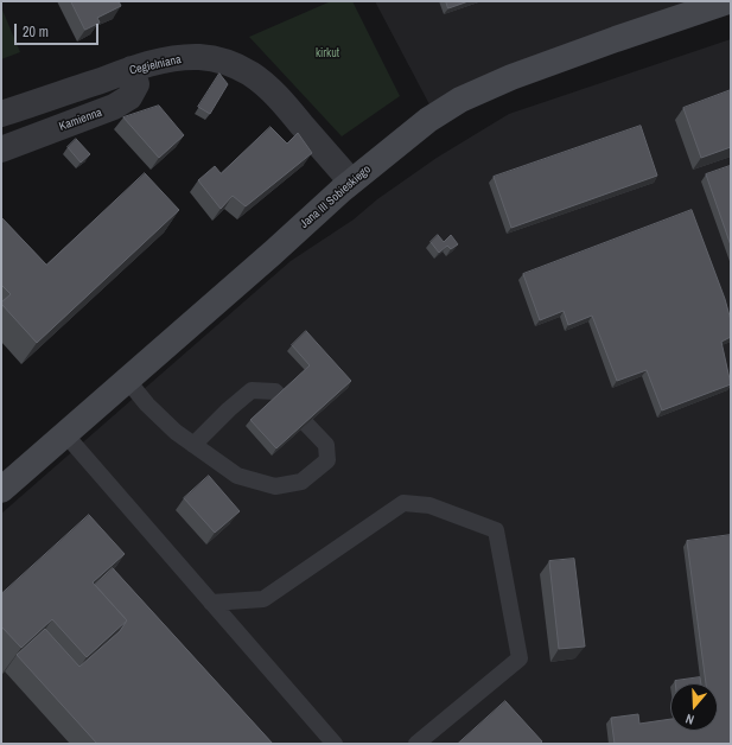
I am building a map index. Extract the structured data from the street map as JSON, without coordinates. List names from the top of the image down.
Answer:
{
  "streets": {
    "street": ["Cegielniana", "Kamienna", "Jana III Sobieskiego"]
  },
  "crossings": [
    ["Cegielniana", "Kamienna"],
    ["Cegielniana", "Jana III Sobieskiego"]
  ],
  "parks": ["kirkut"],
  "scale_bar": "20 m",
  "north": "bottom"
}
